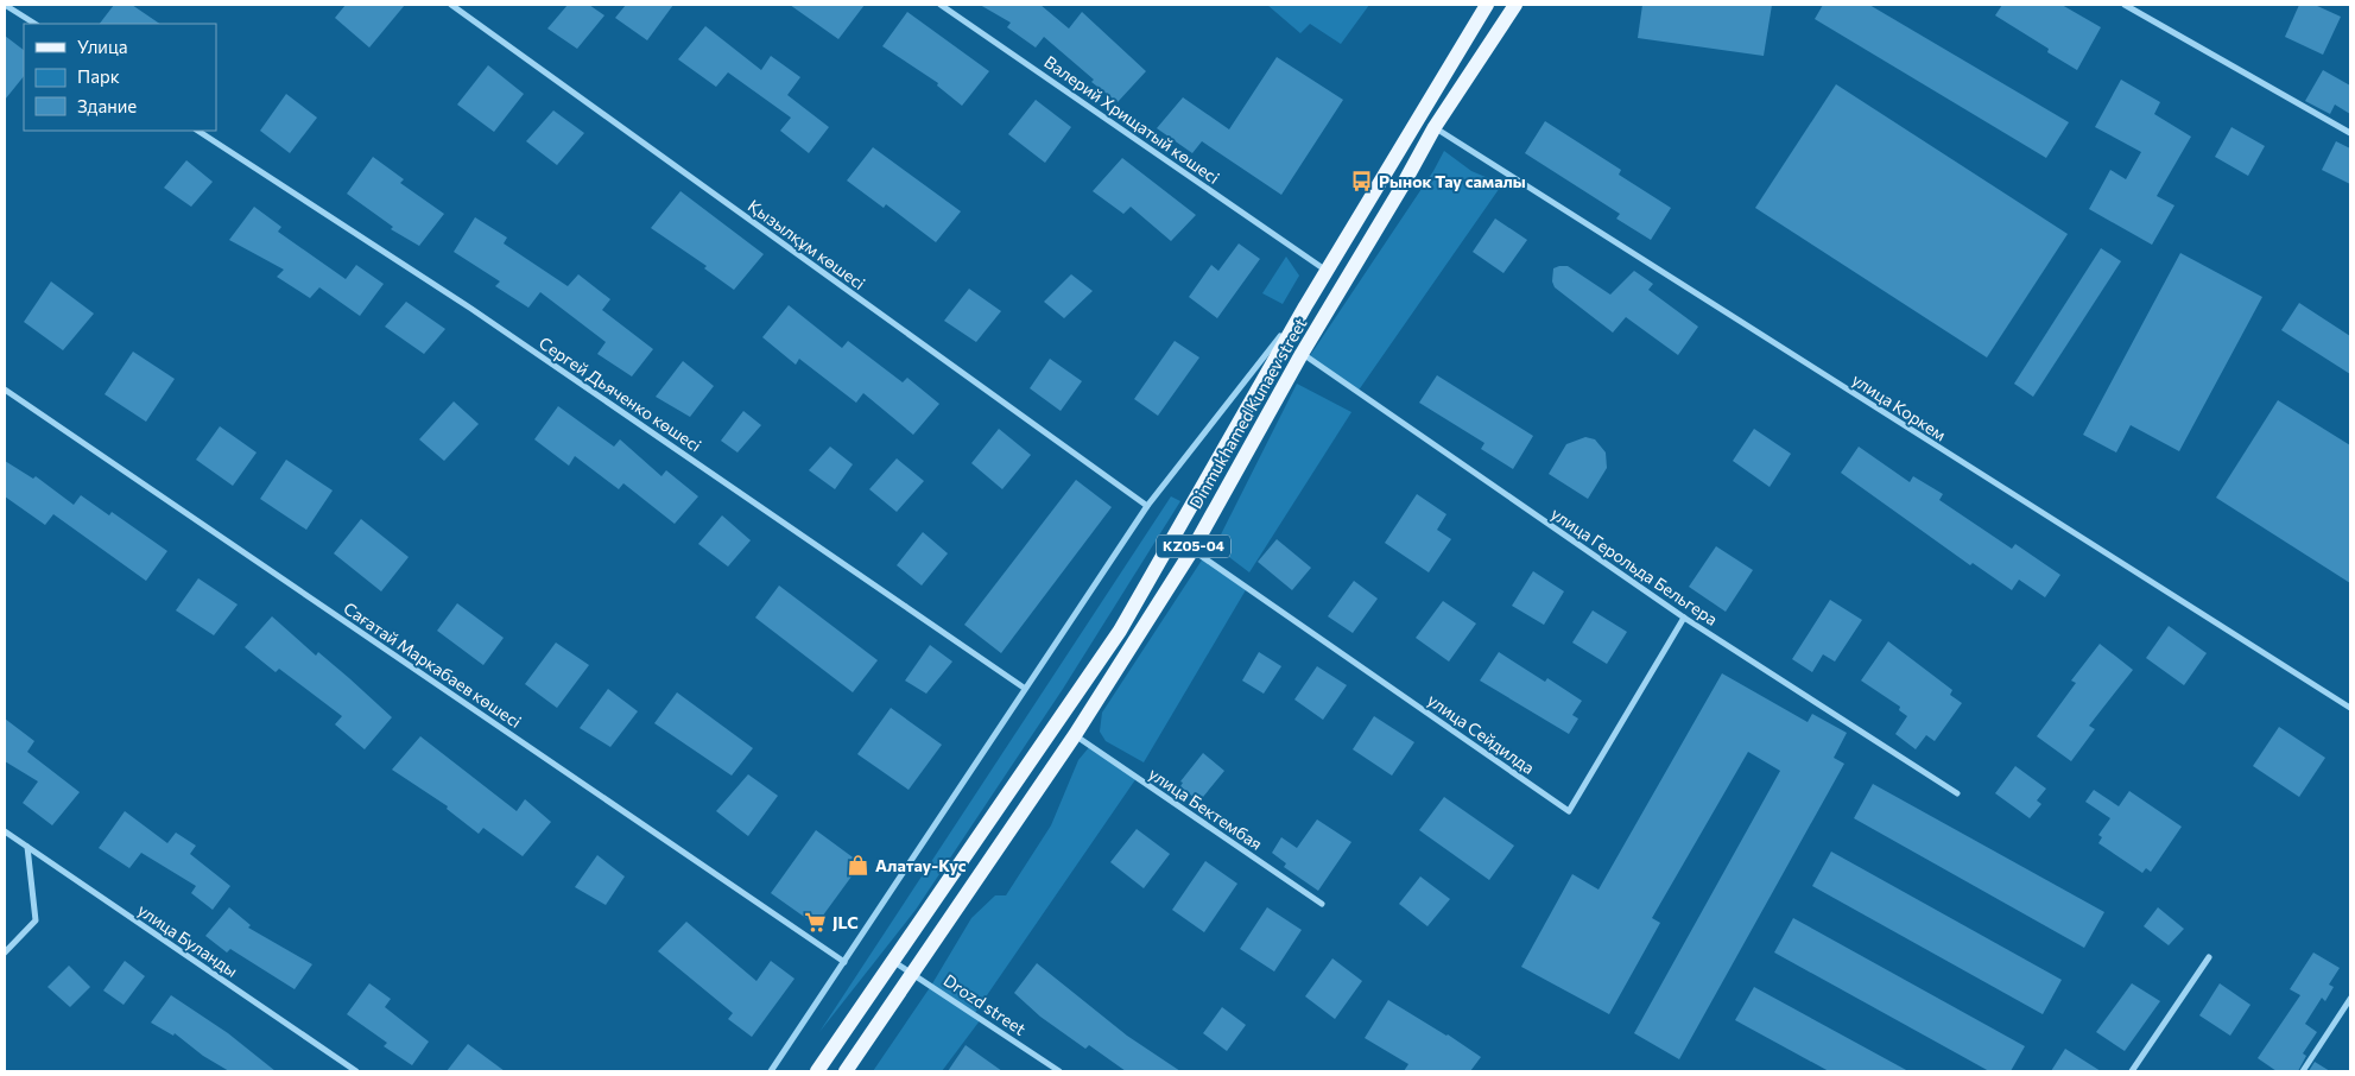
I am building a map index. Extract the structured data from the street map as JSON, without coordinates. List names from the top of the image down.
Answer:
{
  "streets": {
    "main road": ["Dinmukhamed Kunaev street", "KZ05-04"],
    "street": [
      "Валерий Хрищатый көшесі",
      "Қызылқұм көшесі",
      "Сергей Дьяченко көшесі",
      "улица Коркем",
      "улица Герольда Бельгера",
      "Сағатай Маркабаев көшесі",
      "улица Сейдилда",
      "улица Бектембая",
      "улица Буланды",
      "Drozd street"
    ]
  },
  "crossings": [
    ["Валерий Хрищатый көшесі", "Dinmukhamed Kunaev street"],
    ["улица Коркем", "Dinmukhamed Kunaev street"],
    ["Dinmukhamed Kunaev street", "улица Герольда Бельгера"],
    ["Dinmukhamed Kunaev street", "улица Сейдилда"],
    ["Dinmukhamed Kunaev street", "улица Бектембая"],
    ["Dinmukhamed Kunaev street", "Drozd street"],
    ["улица Герольда Бельгера", "улица Сейдилда"]
  ],
  "places": {
    "bus stop": ["Рынок Тау самалы"],
    "shop": ["Алатау-Кус"],
    "supermarket": ["JLC"]
  },
  "legend": ["Улица", "Парк", "Здание"]
}
